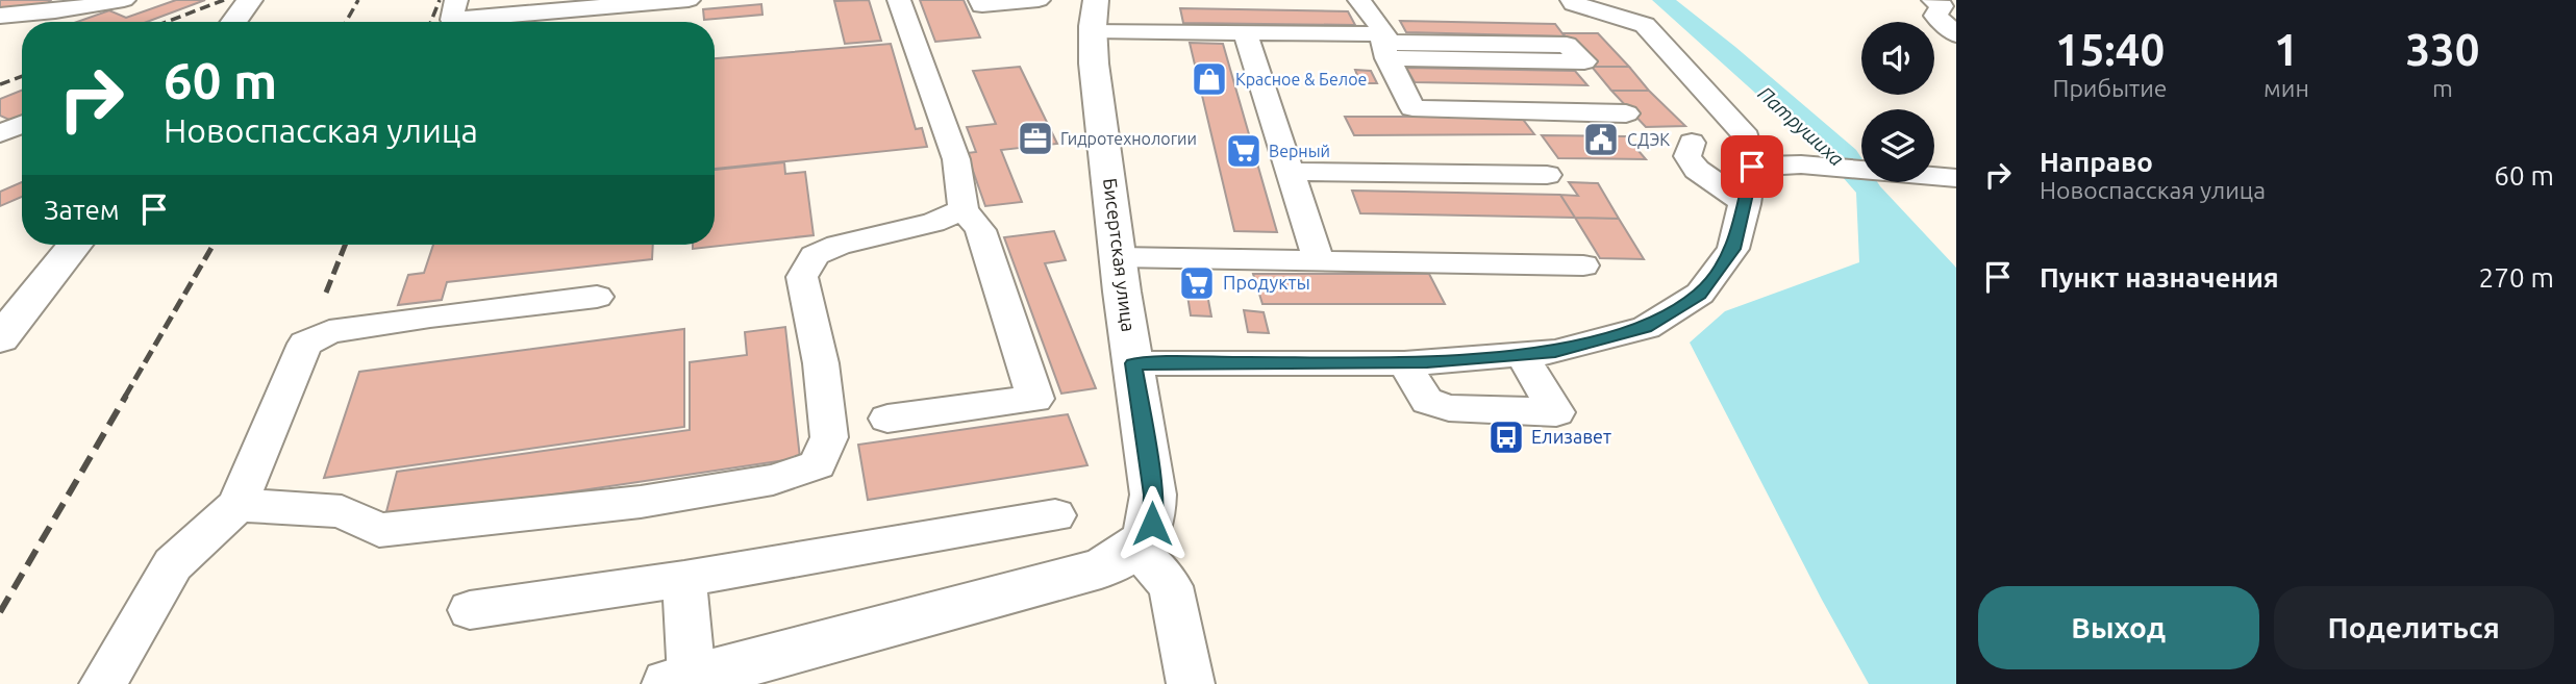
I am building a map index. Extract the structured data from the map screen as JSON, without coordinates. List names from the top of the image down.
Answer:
{
  "streets": {
    "main road": ["Бисертская улица"]
  },
  "water": ["Патрушиха"],
  "places": {
    "shop": ["Красное & Белое"],
    "office": ["Гидротехнологии"],
    "public building": ["СДЭК"],
    "supermarket": ["Верный", "Продукты"],
    "bus stop": ["Елизавет"]
  },
  "page": {
    "eta": [
      "15:40",
      "Прибытие",
      "1",
      "мин",
      "330",
      "m"
    ],
    "turn": ["60 m", "Новоспасская улица"],
    "list": [
      {
        "name": "Направо",
        "note": "Новоспасская улица",
        "value": "60 m"
      },
      {
        "name": "Пункт назначения",
        "value": "270 m"
      }
    ],
    "then": "Затем",
    "buttons": ["Выход", "Поделиться"]
  }
}
